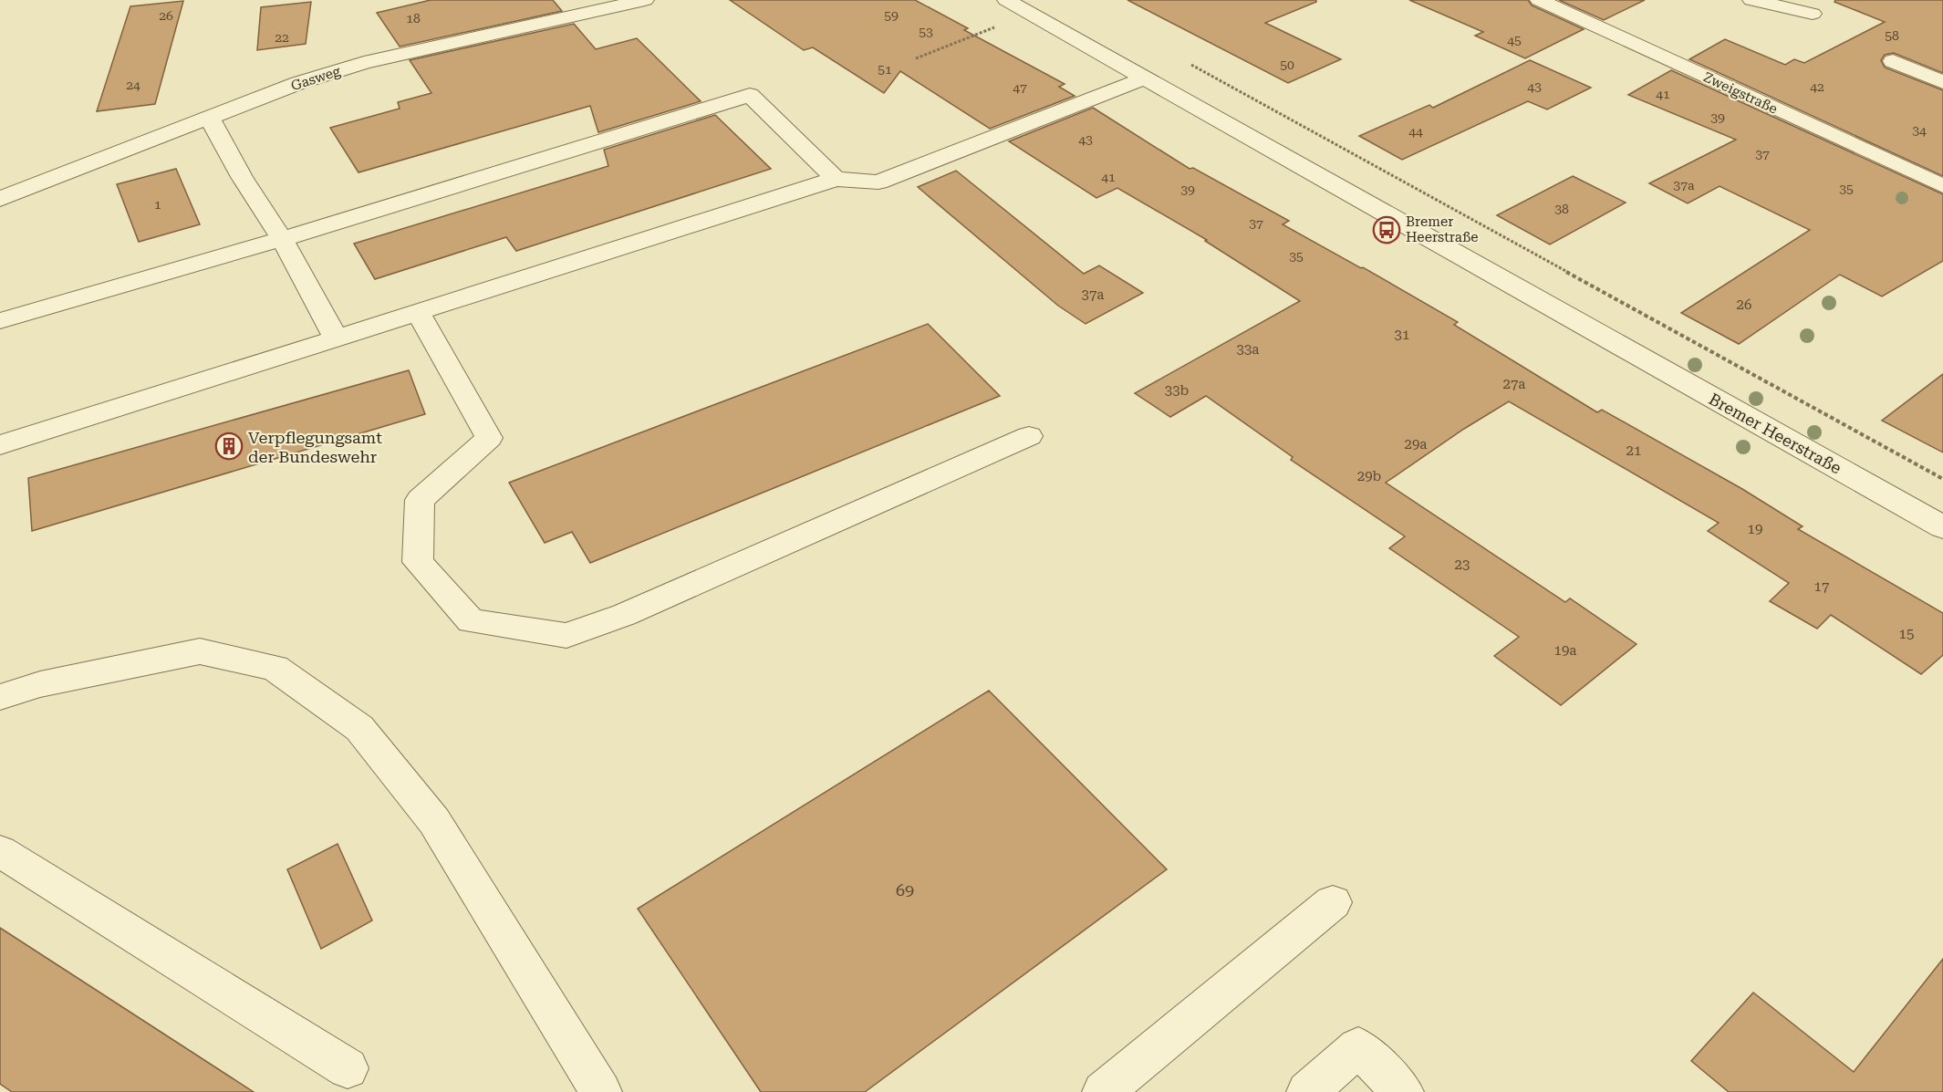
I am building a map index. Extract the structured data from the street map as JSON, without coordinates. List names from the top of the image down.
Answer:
{
  "streets": {
    "street": ["Gasweg", "Zweigstraße", "Bremer Heerstraße"]
  },
  "places": {
    "bus stop": ["Bremer Heerstraße"],
    "building": ["Verpflegungsamt der Bundeswehr"]
  },
  "house_numbers": [
    "26",
    "59",
    "18",
    "53",
    "58",
    "22",
    "45",
    "50",
    "51",
    "24",
    "43",
    "42",
    "47",
    "41",
    "39",
    "34",
    "44",
    "43",
    "37",
    "41",
    "37a",
    "35",
    "39",
    "1",
    "38",
    "37",
    "35",
    "37a",
    "26",
    "31",
    "33a",
    "27a",
    "33b",
    "29a",
    "21",
    "29b",
    "19",
    "23",
    "17",
    "15",
    "19a",
    "69"
  ]
}
